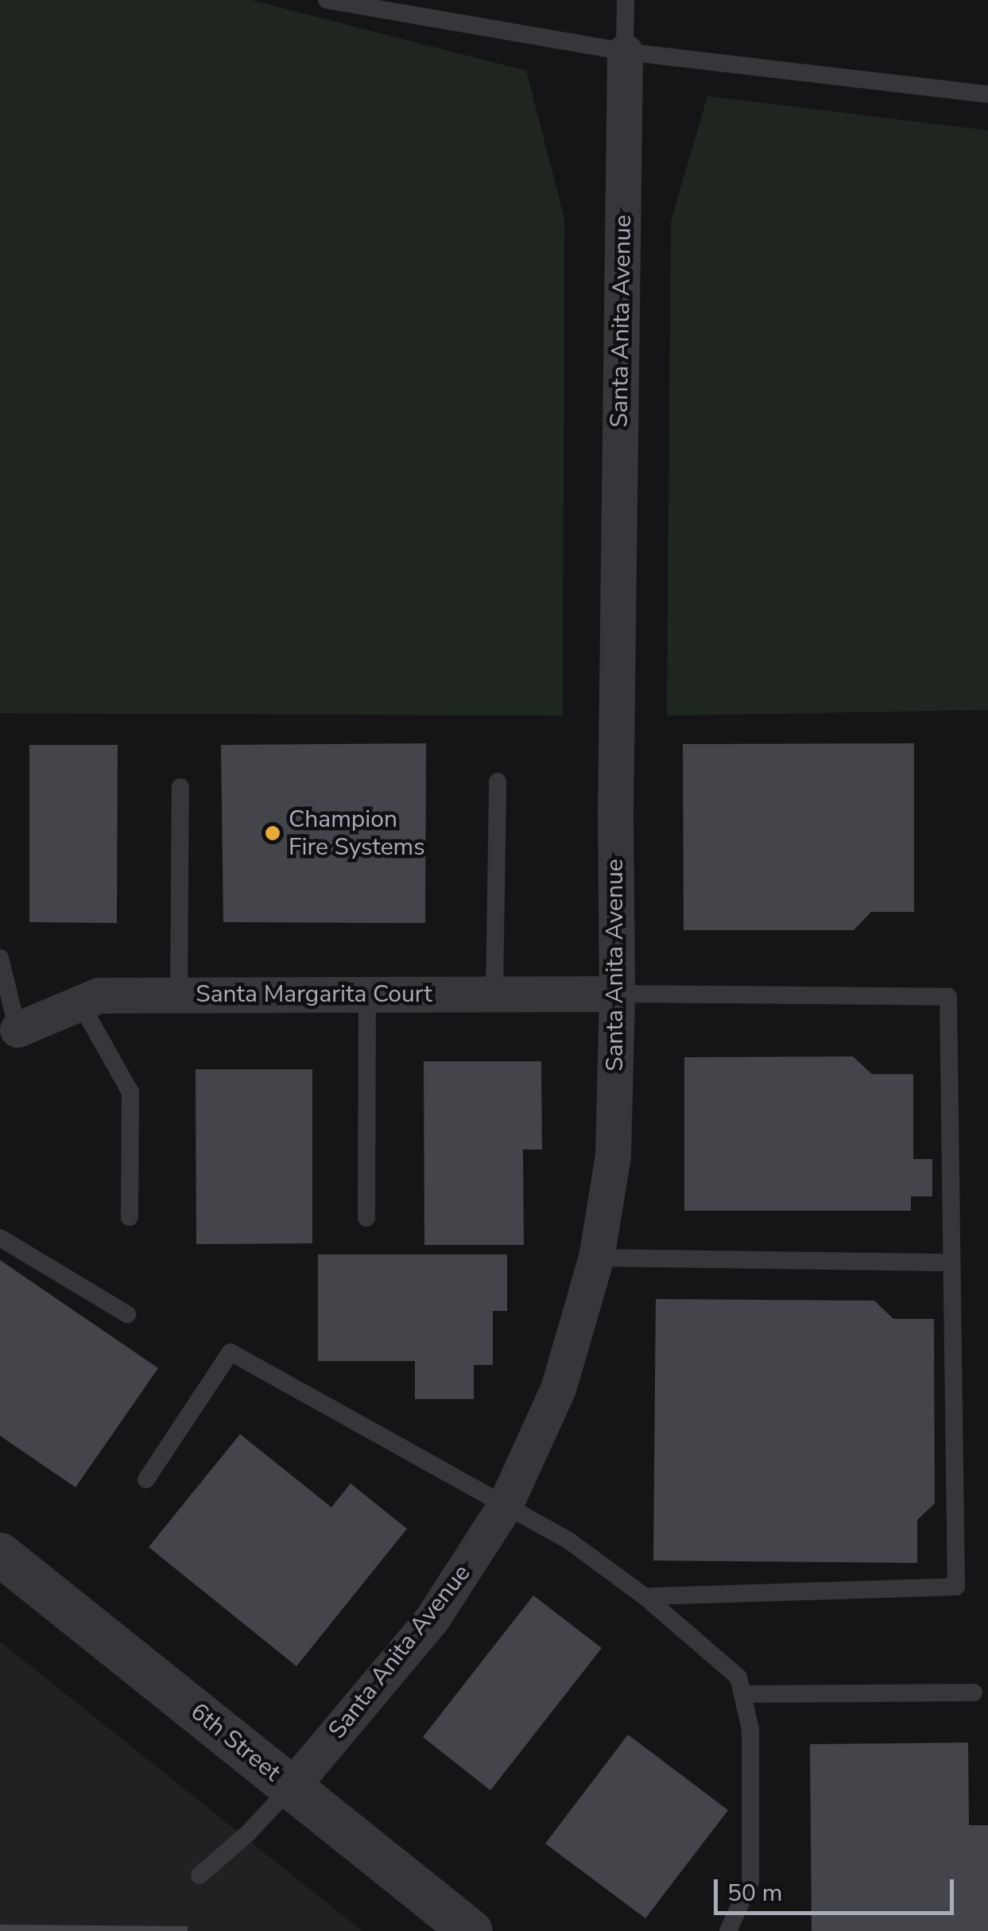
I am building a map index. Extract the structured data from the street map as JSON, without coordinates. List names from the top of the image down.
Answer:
{
  "streets": {
    "street": ["Santa Anita Avenue", "Santa Margarita Court", "6th Street"]
  },
  "crossings": [
    ["Santa Anita Avenue", "Santa Margarita Court"],
    ["Santa Anita Avenue", "6th Street"]
  ],
  "places": ["Champion Fire Systems"],
  "scale_bar": "50 m"
}
